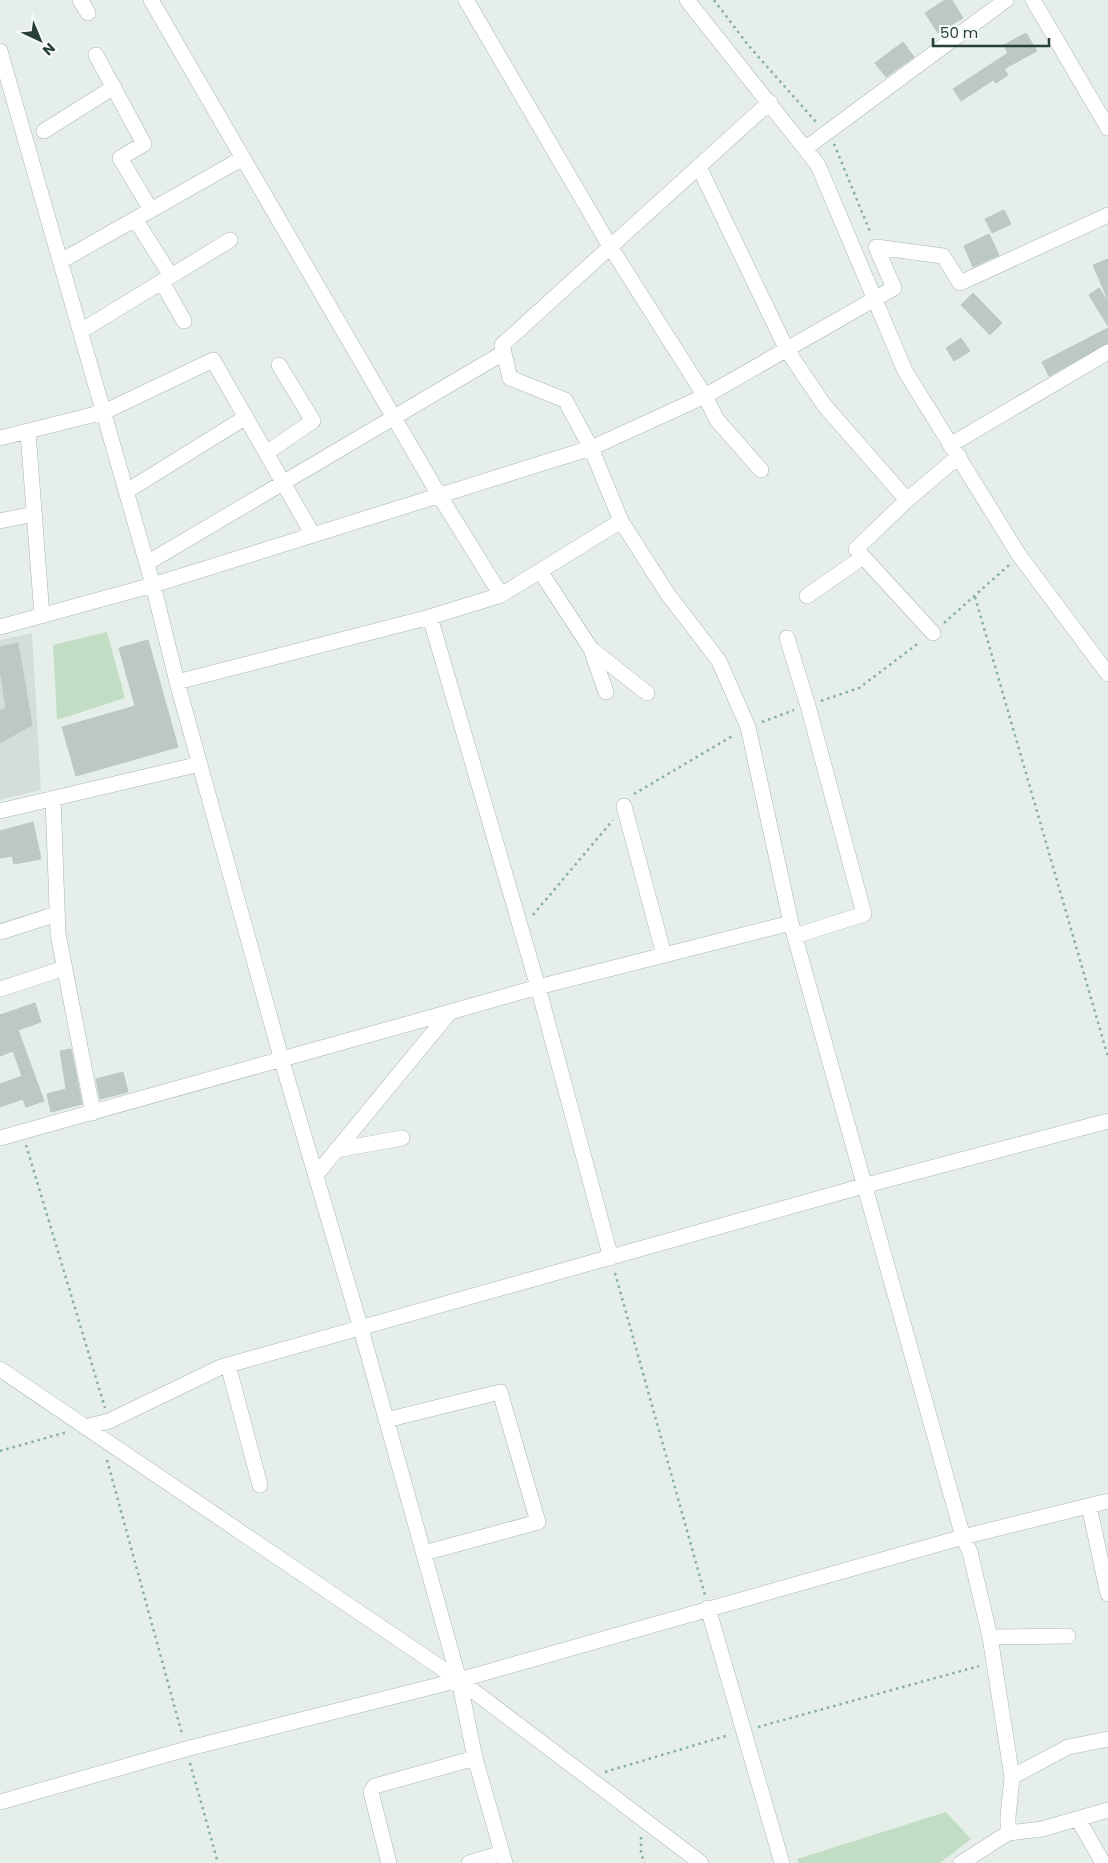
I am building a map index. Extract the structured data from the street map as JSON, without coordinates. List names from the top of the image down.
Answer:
{
  "scale_bar": "50 m",
  "north": "bottom right"
}
